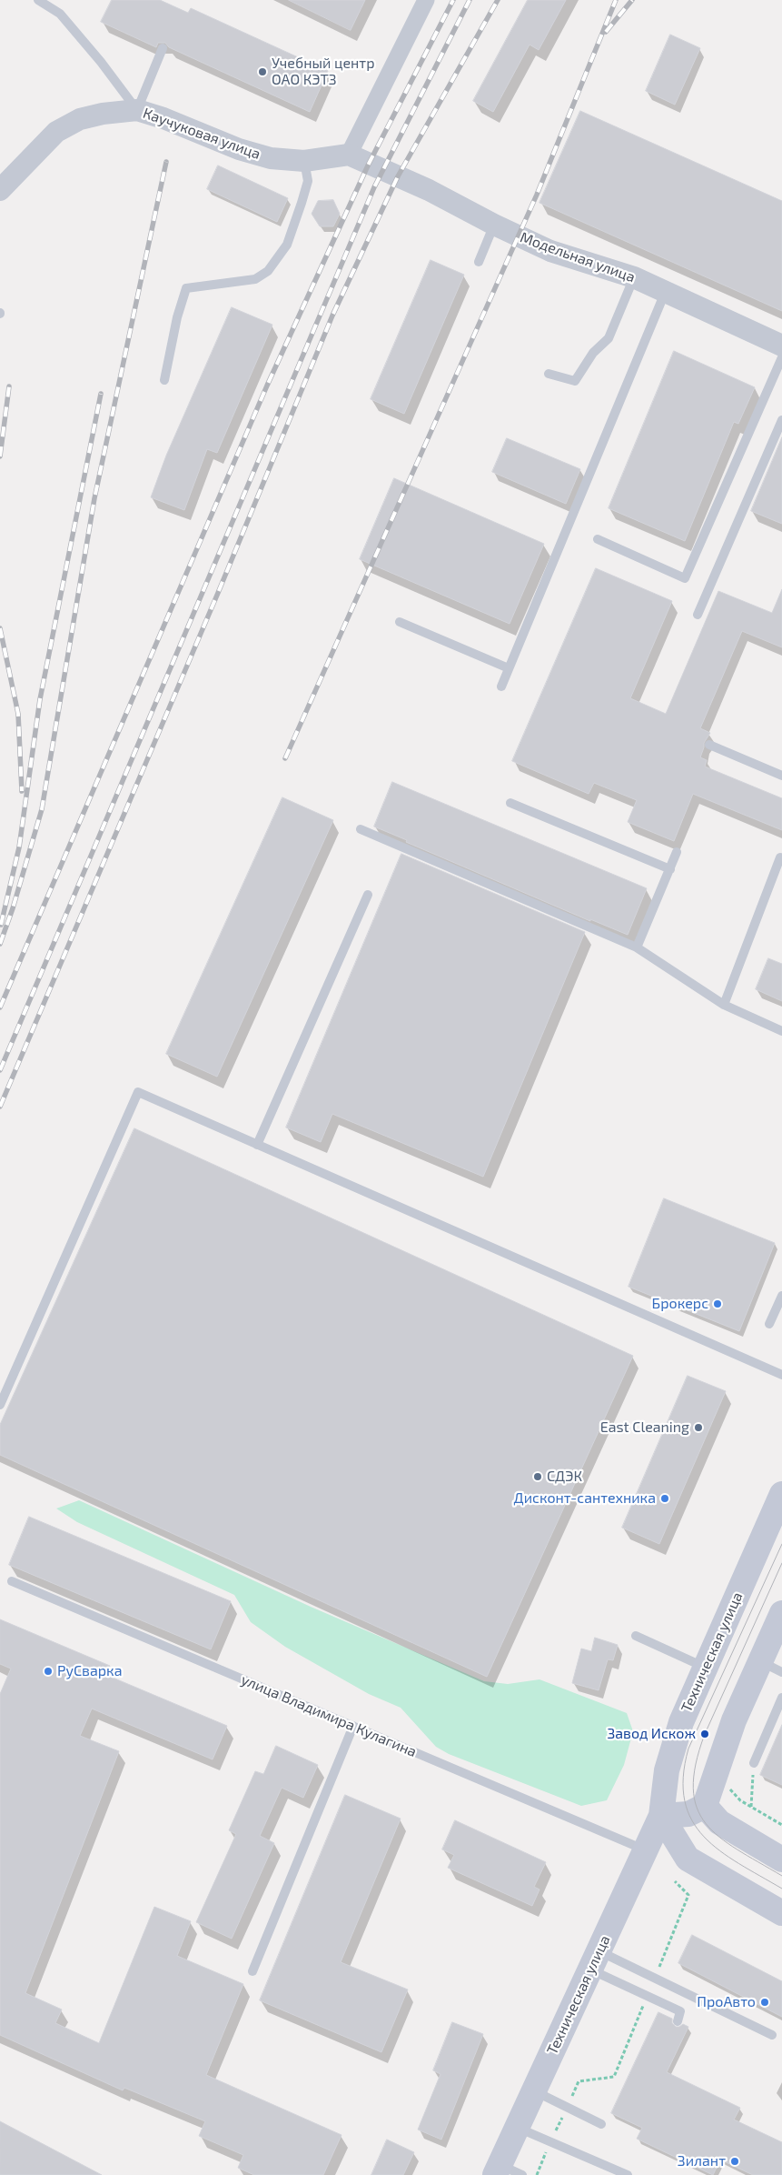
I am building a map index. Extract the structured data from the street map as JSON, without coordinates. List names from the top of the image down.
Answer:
{
  "streets": {
    "main road": ["Техническая улица"],
    "street": ["Каучуковая улица", "Модельная улица"],
    "lane": ["улица Владимира Кулагина"]
  },
  "crossings": [
    ["Каучуковая улица", "Модельная улица"],
    ["Техническая улица", "улица Владимира Кулагина"]
  ],
  "places": [
    "Учебный центр ОАО КЭТЗ",
    "Брокерс",
    "East Cleaning",
    "СДЭК",
    "Дисконт-сантехника",
    "РуСварка",
    "Завод Искож",
    "ПроАвто",
    "Зилант"
  ]
}
